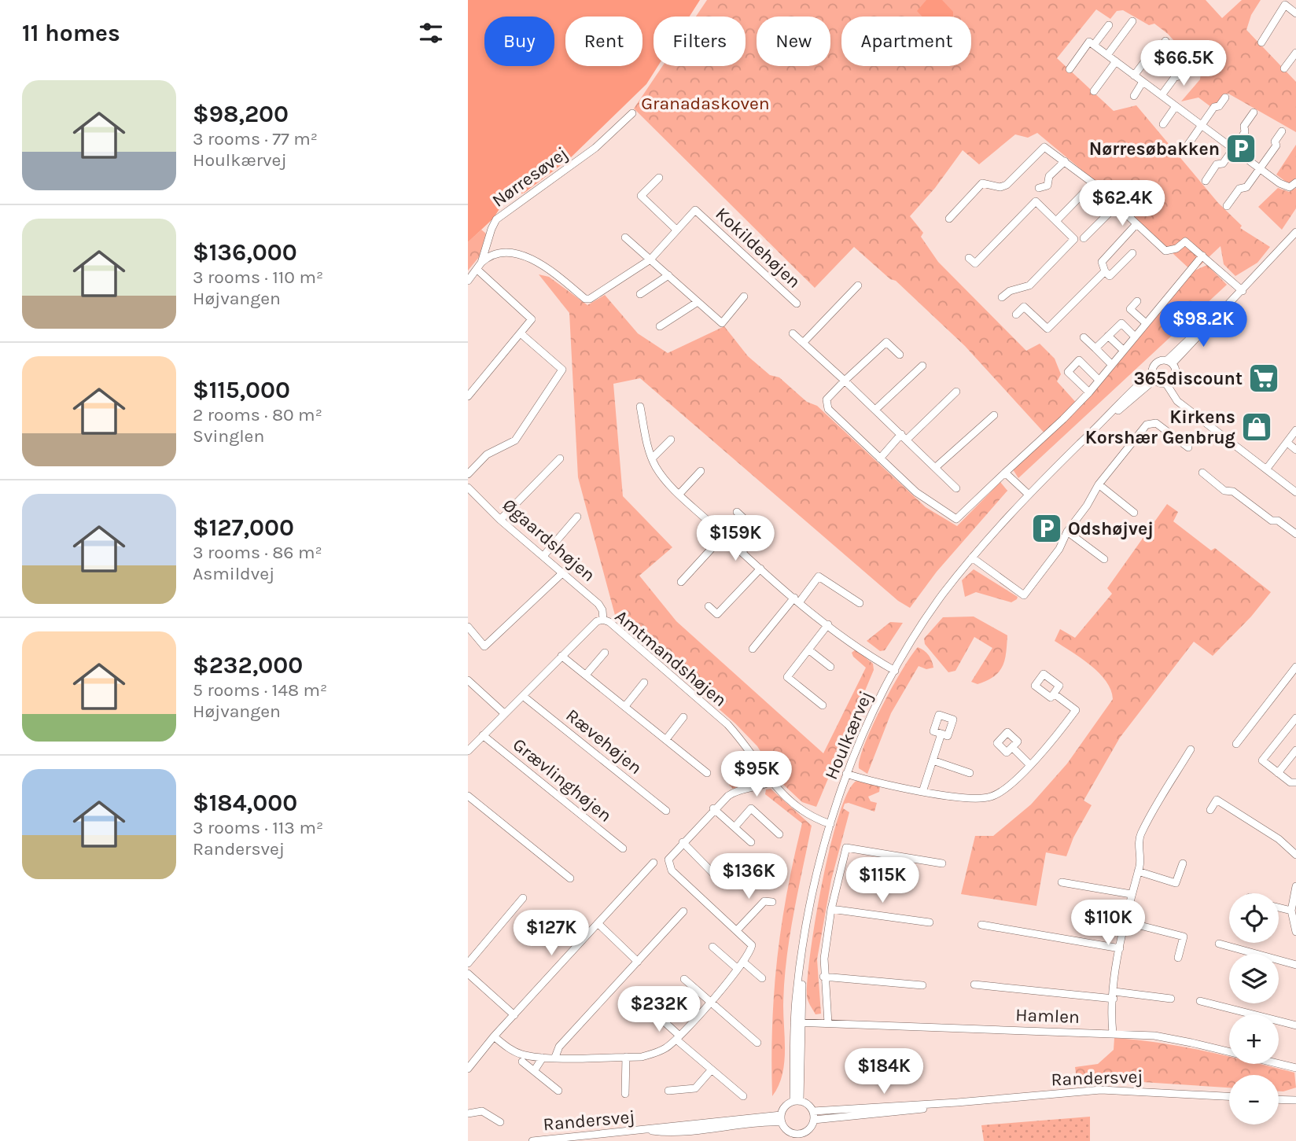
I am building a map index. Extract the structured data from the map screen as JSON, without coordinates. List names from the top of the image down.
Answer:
{
  "streets": {
    "street": [
      "Nørresøvej",
      "Kokildehøjen",
      "Øgaardshøjen",
      "Amtmandshøjen",
      "Houlkærvej",
      "Rævehøjen",
      "Grævlinghøjen",
      "Hamlen",
      "Randersvej"
    ]
  },
  "crossings": [
    ["Nørresøvej", "Kokildehøjen"],
    ["Øgaardshøjen", "Amtmandshøjen"],
    ["Amtmandshøjen", "Houlkærvej"],
    ["Amtmandshøjen", "Rævehøjen"],
    ["Amtmandshøjen", "Grævlinghøjen"],
    ["Houlkærvej", "Hamlen"],
    ["Houlkærvej", "Randersvej"]
  ],
  "parks": ["Granadaskoven"],
  "places": {
    "parking": ["Nørresøbakken", "Odshøjvej"],
    "supermarket": ["365discount"],
    "shop": ["Kirkens Korshær Genbrug"]
  },
  "page": {
    "heading": "11 homes",
    "chip": [
      "Buy",
      "Rent",
      "Filters",
      "New",
      "Apartment"
    ],
    "price": [
      "$66.5K",
      "$62.4K",
      "$98.2K",
      "$159K",
      "$95K",
      "$136K",
      "$115K",
      "$110K",
      "$127K",
      "$232K",
      "$184K"
    ],
    "list": [
      {
        "name": "$98,200",
        "note": "3 rooms · 77 m² · Houlkærvej"
      },
      {
        "name": "$136,000",
        "note": "3 rooms · 110 m² · Højvangen"
      },
      {
        "name": "$115,000",
        "note": "2 rooms · 80 m² · Svinglen"
      },
      {
        "name": "$127,000",
        "note": "3 rooms · 86 m² · Asmildvej"
      },
      {
        "name": "$232,000",
        "note": "5 rooms · 148 m² · Højvangen"
      },
      {
        "name": "$184,000",
        "note": "3 rooms · 113 m² · Randersvej"
      }
    ],
    "map_buttons": ["+", "−"]
  }
}
